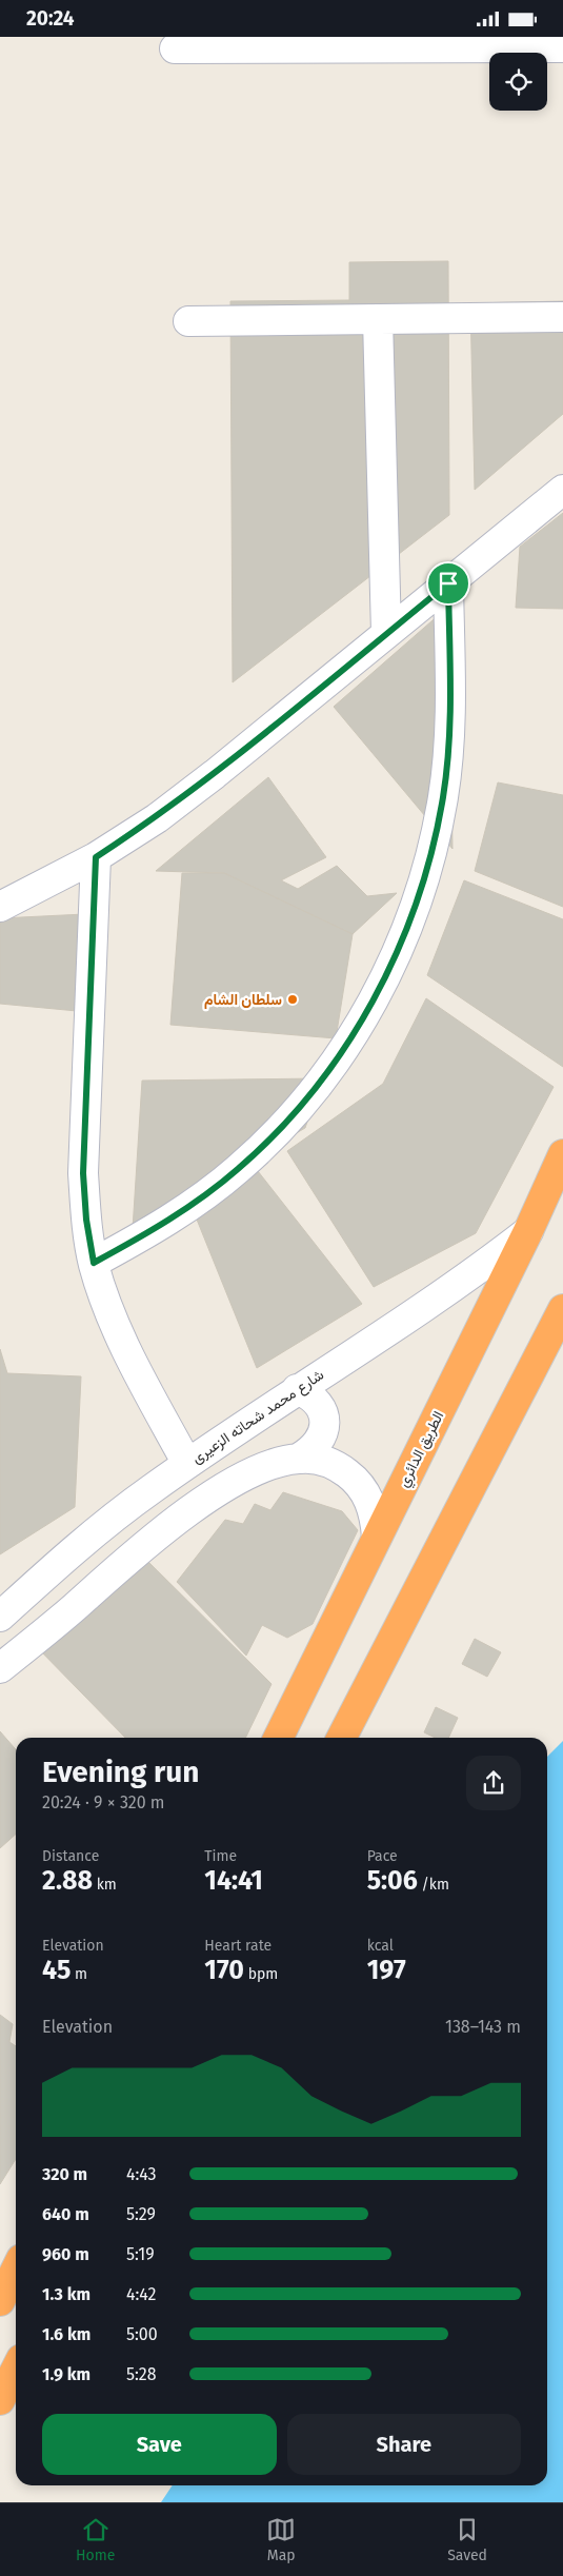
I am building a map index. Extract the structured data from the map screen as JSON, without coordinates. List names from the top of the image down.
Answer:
{
  "streets": {
    "highway": ["الطريق الدائري"],
    "street": ["شارع محمد شحاته الزعيرى"]
  },
  "crossings": [
    ["شارع محمد شحاته الزعيرى", "الطريق الدائري"]
  ],
  "places": ["سلطان الشام"],
  "page": {
    "status": "20:24",
    "heading": ["Evening run", "20:24 · 9 × 320 m"],
    "stats": [
      ["Distance", "2.88 km"],
      ["Time", "14:41"],
      ["Pace", "5:06 /km"],
      ["Elevation", "45 m"],
      ["Heart rate", "170 bpm"],
      ["kcal", "197"]
    ],
    "chart": ["Elevation", "138–143 m"],
    "list": [
      {
        "name": "320 m",
        "note": "4:43"
      },
      {
        "name": "640 m",
        "note": "5:29"
      },
      {
        "name": "960 m",
        "note": "5:19"
      },
      {
        "name": "1.3 km",
        "note": "4:42"
      },
      {
        "name": "1.6 km",
        "note": "5:00"
      },
      {
        "name": "1.9 km",
        "note": "5:28"
      }
    ],
    "buttons": ["Save", "Share"],
    "tabs": ["Home", "Map", "Saved"]
  }
}
